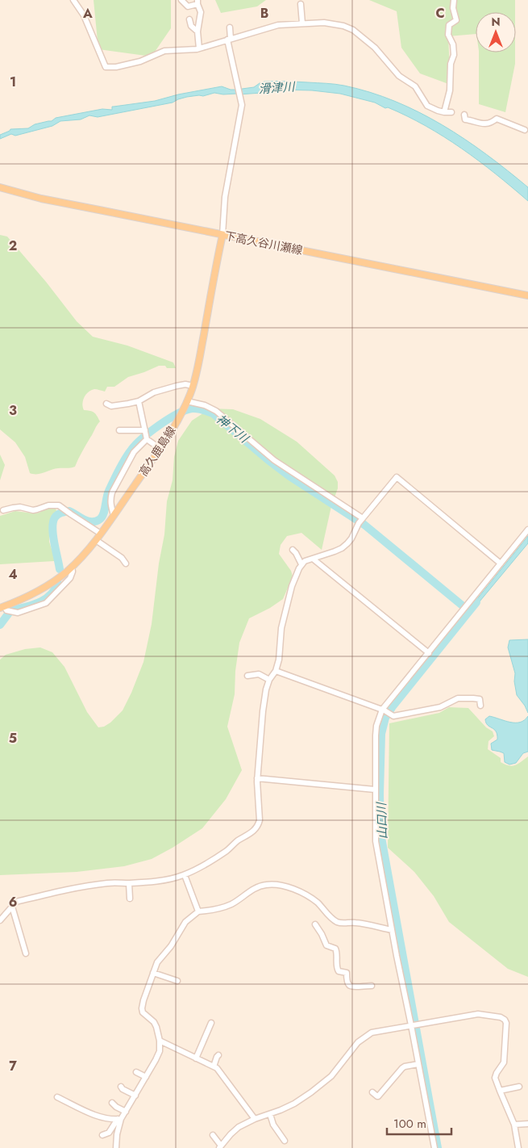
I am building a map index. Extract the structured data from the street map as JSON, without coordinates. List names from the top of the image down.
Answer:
{
  "streets": {
    "main road": ["下高久谷川瀬線", "高久鹿島線"]
  },
  "crossings": [
    ["下高久谷川瀬線", "高久鹿島線"]
  ],
  "water": ["滑津川", "神下川", "山口川"],
  "scale_bar": "100 m",
  "north": "top",
  "grid": {
    "columns": ["A", "B", "C"],
    "rows": [
      "1",
      "2",
      "3",
      "4",
      "5",
      "6",
      "7"
    ]
  }
}
